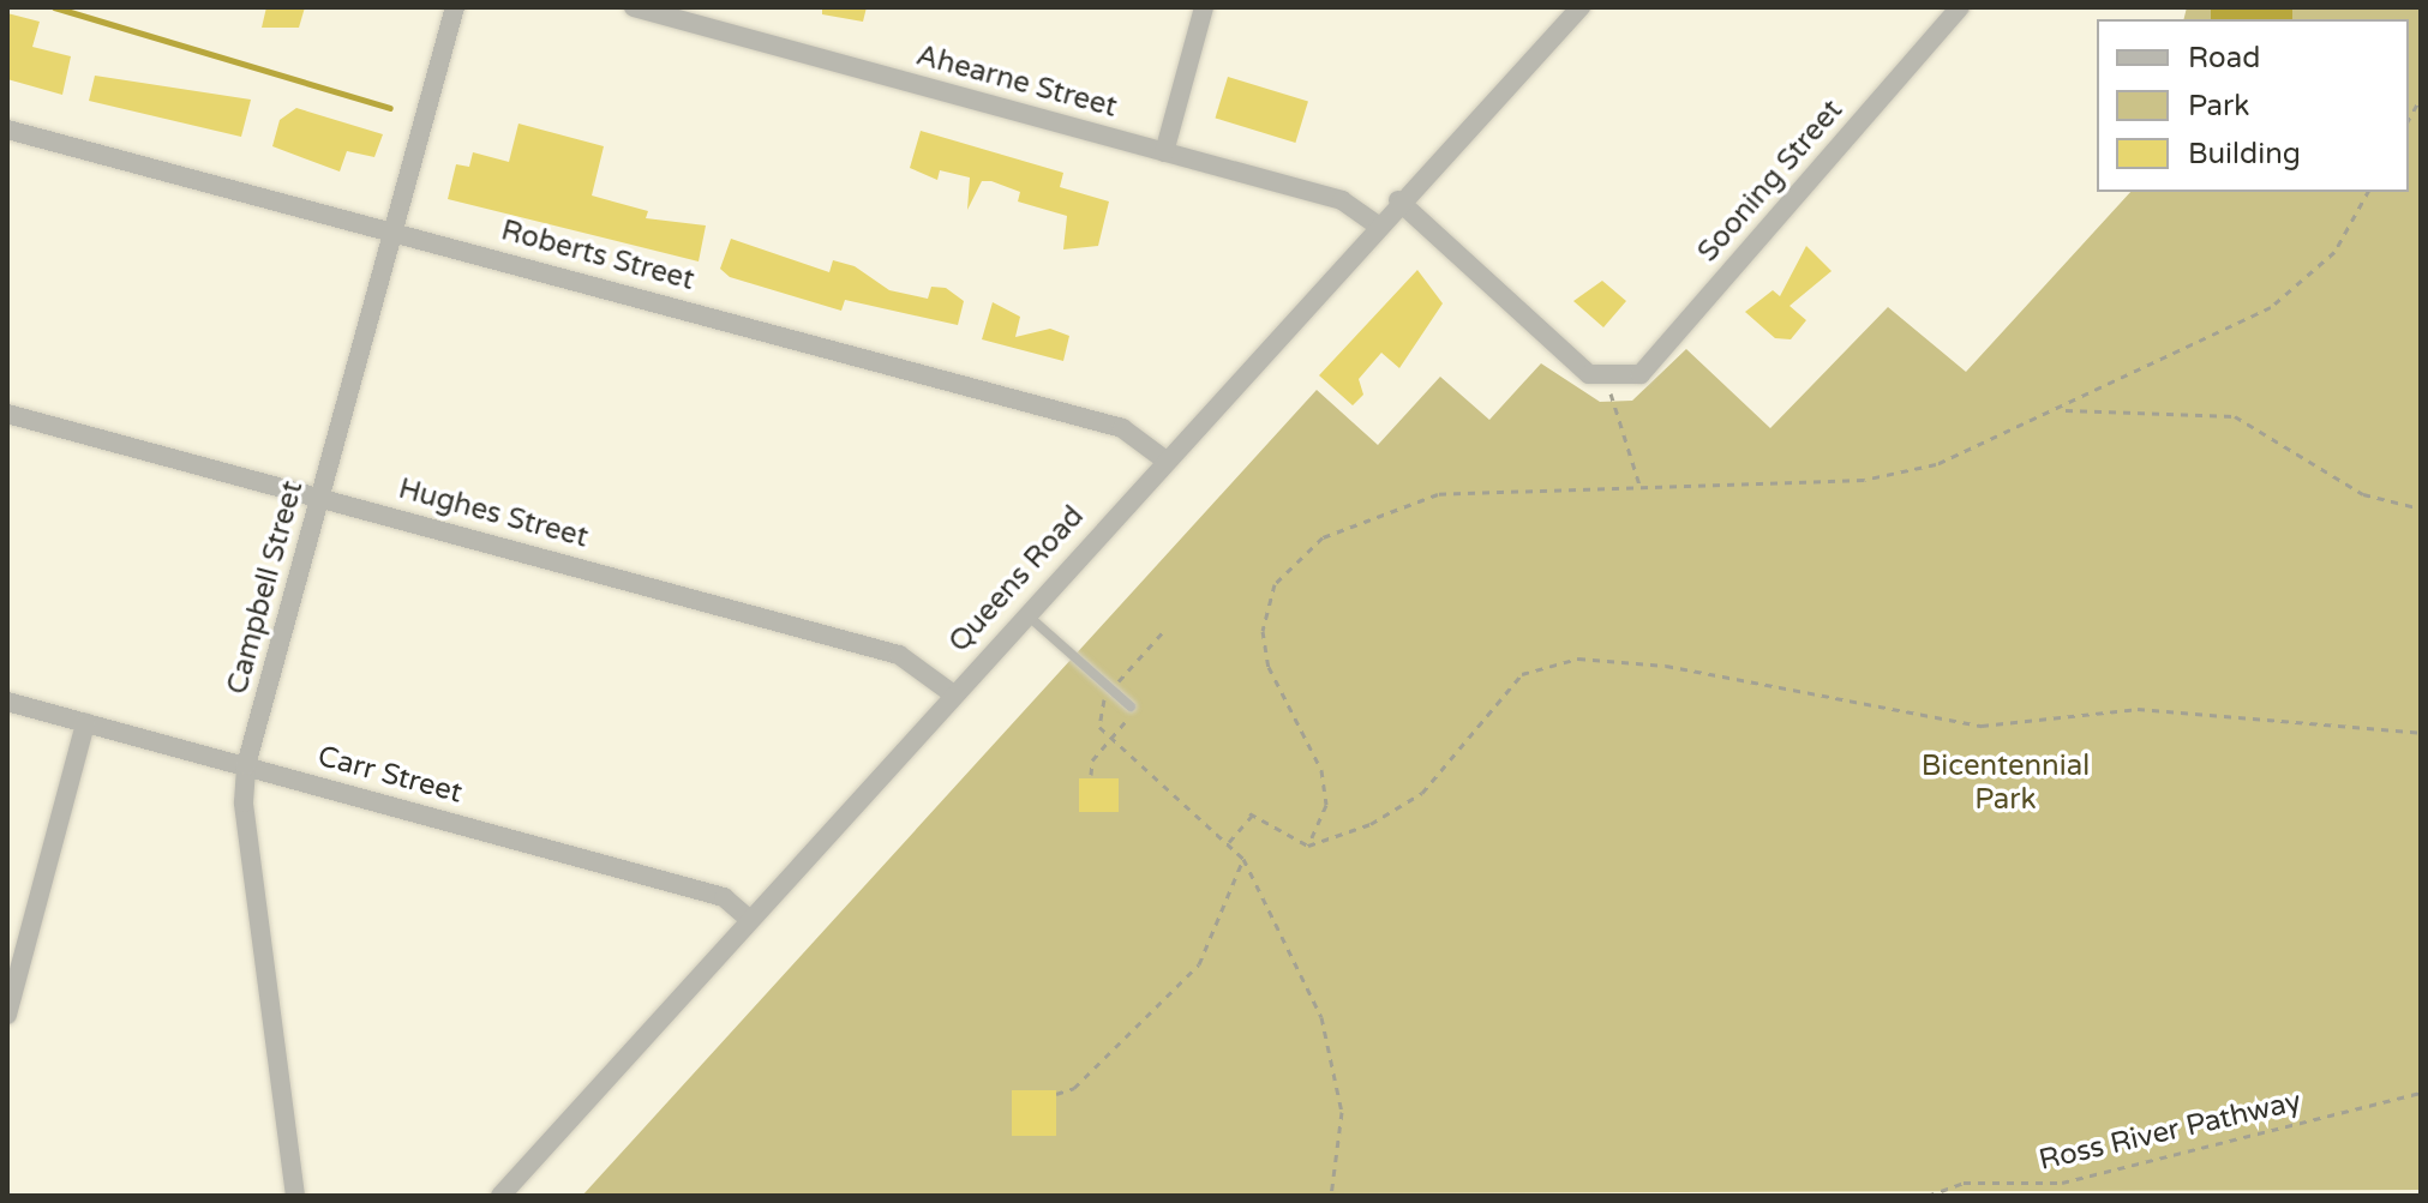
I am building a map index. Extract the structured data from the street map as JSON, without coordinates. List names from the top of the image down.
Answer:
{
  "streets": {
    "street": [
      "Ahearne Street",
      "Sooning Street",
      "Roberts Street",
      "Hughes Street",
      "Queens Road",
      "Campbell Street",
      "Carr Street"
    ],
    "path": ["Ross River Pathway"]
  },
  "crossings": [
    ["Ahearne Street", "Queens Road"],
    ["Roberts Street", "Queens Road"],
    ["Roberts Street", "Campbell Street"],
    ["Hughes Street", "Queens Road"],
    ["Hughes Street", "Campbell Street"],
    ["Queens Road", "Carr Street"],
    ["Campbell Street", "Carr Street"]
  ],
  "parks": ["Bicentennial Park"],
  "legend": ["Road", "Park", "Building"]
}
